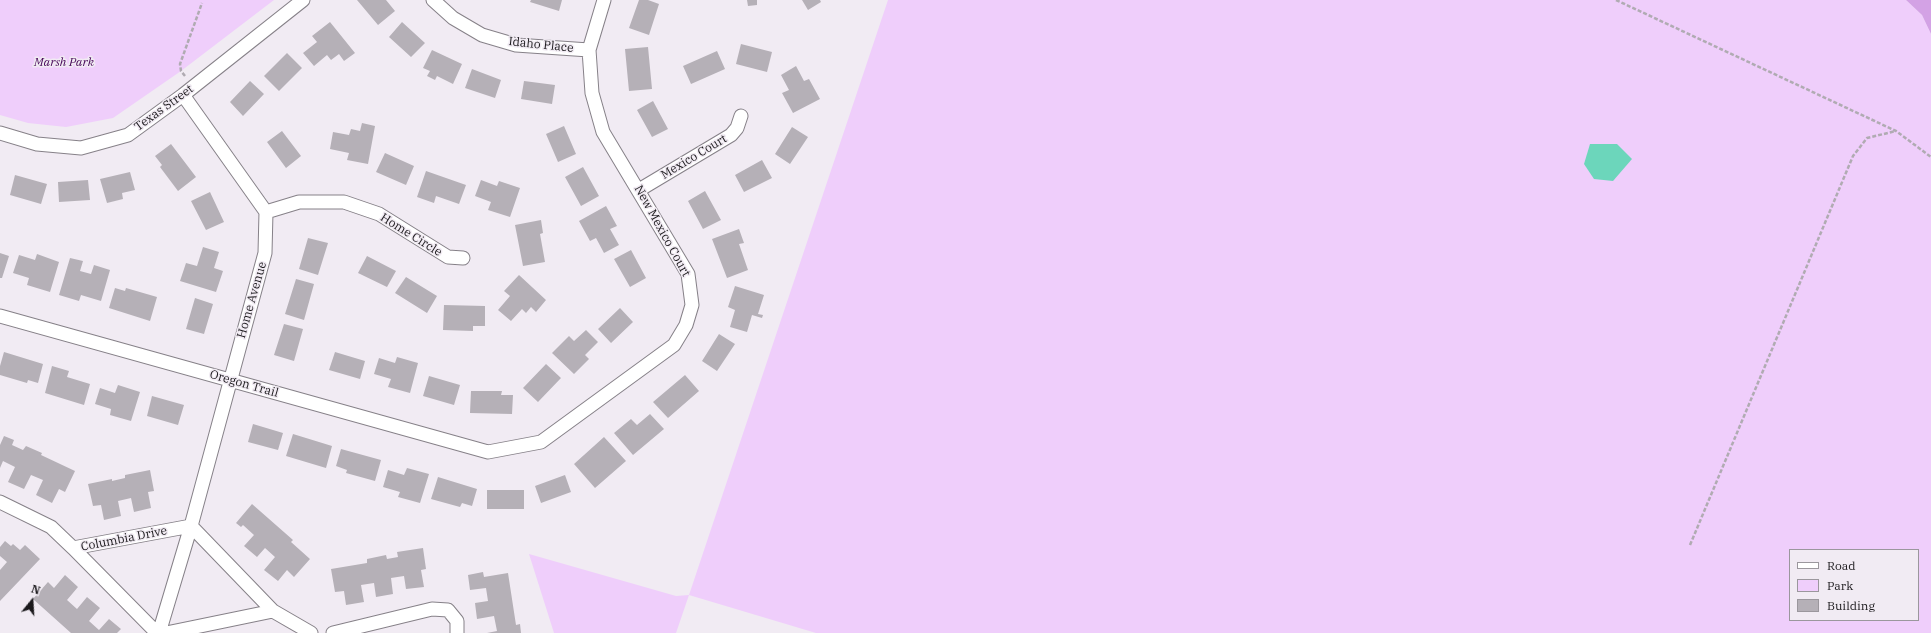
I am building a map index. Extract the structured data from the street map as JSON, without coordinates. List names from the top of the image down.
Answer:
{
  "streets": {
    "street": [
      "Idaho Place",
      "Texas Street",
      "Mexico Court",
      "New Mexico Court",
      "Home Circle",
      "Home Avenue",
      "Oregon Trail",
      "Columbia Drive"
    ]
  },
  "crossings": [
    ["Idaho Place", "New Mexico Court"],
    ["Mexico Court", "New Mexico Court"],
    ["New Mexico Court", "Oregon Trail"],
    ["Home Circle", "Home Avenue"],
    ["Home Avenue", "Oregon Trail"],
    ["Home Avenue", "Columbia Drive"]
  ],
  "parks": ["Marsh Park"],
  "legend": ["Road", "Park", "Building"],
  "north": "top"
}
